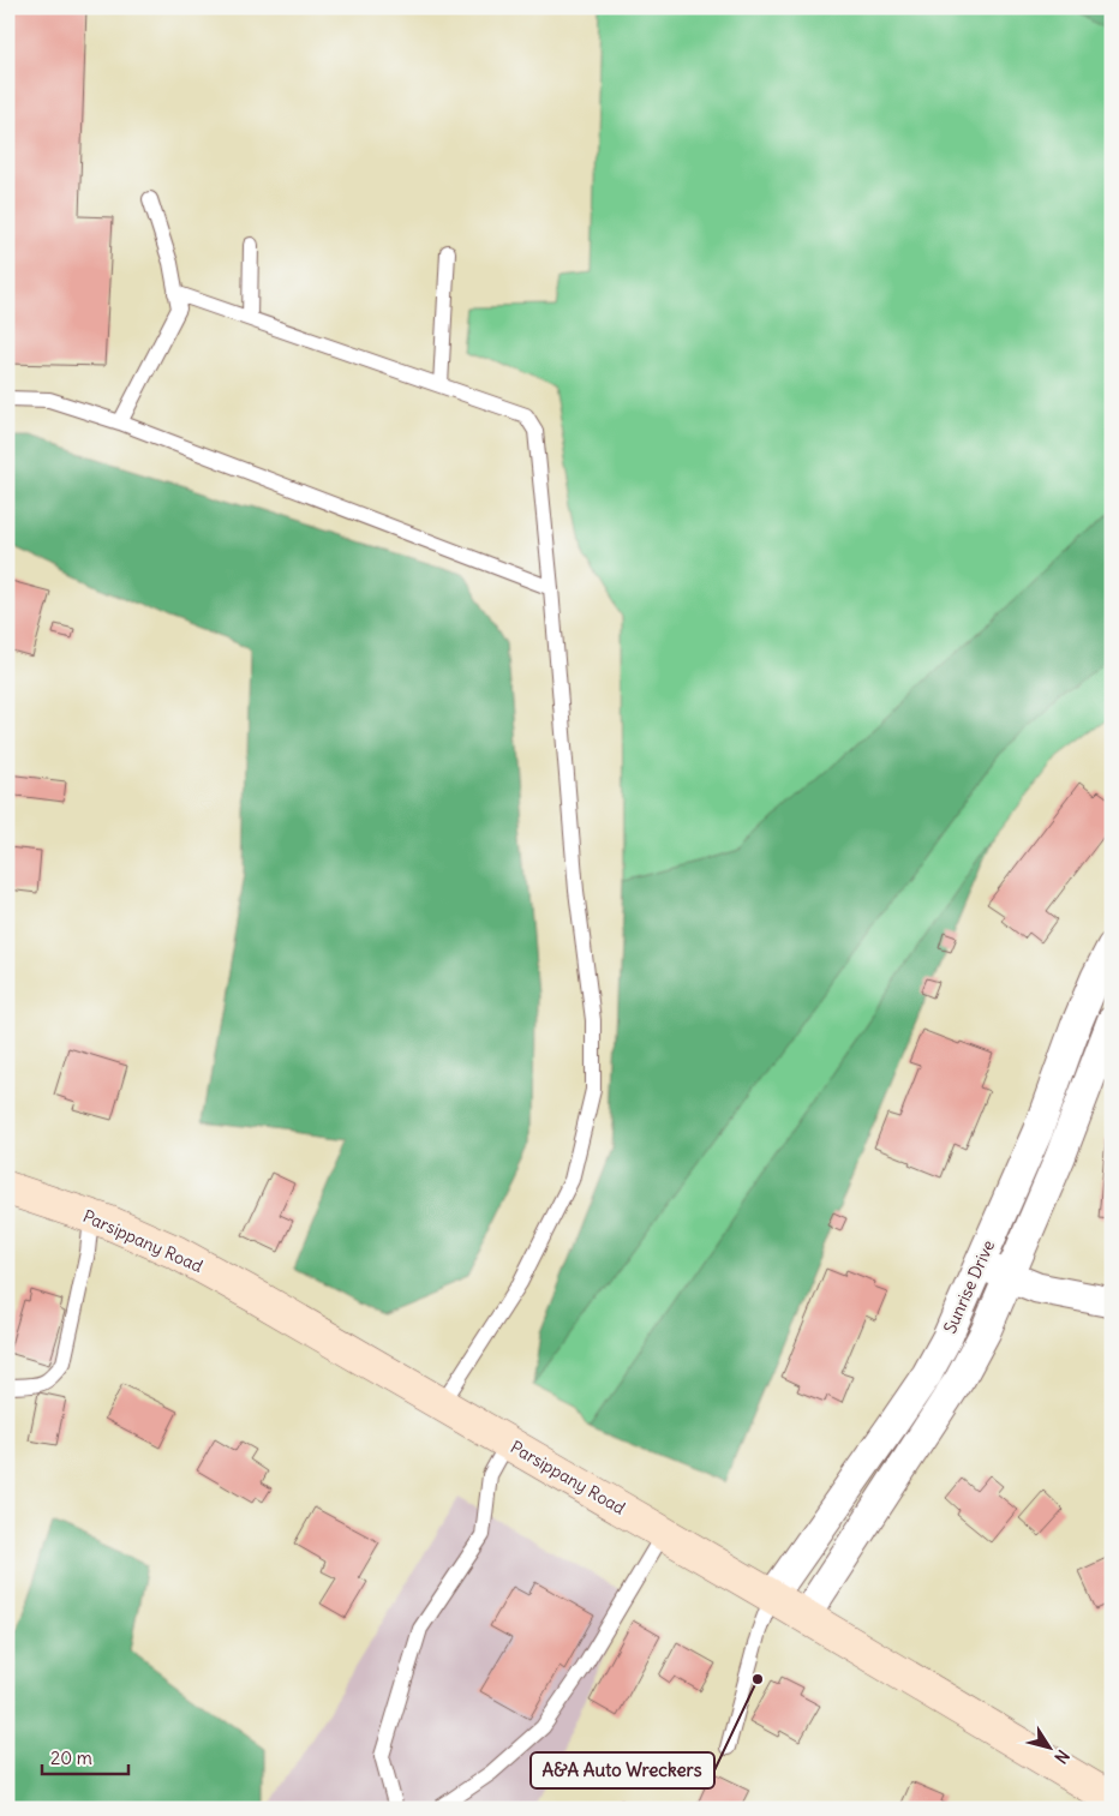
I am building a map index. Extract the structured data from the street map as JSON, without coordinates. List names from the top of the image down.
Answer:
{
  "streets": {
    "main road": ["Parsippany Road"],
    "street": ["Sunrise Drive"]
  },
  "crossings": [
    ["Parsippany Road", "Sunrise Drive"]
  ],
  "places": ["A&A Auto Wreckers"],
  "scale_bar": "20 m",
  "north": "bottom right"
}
